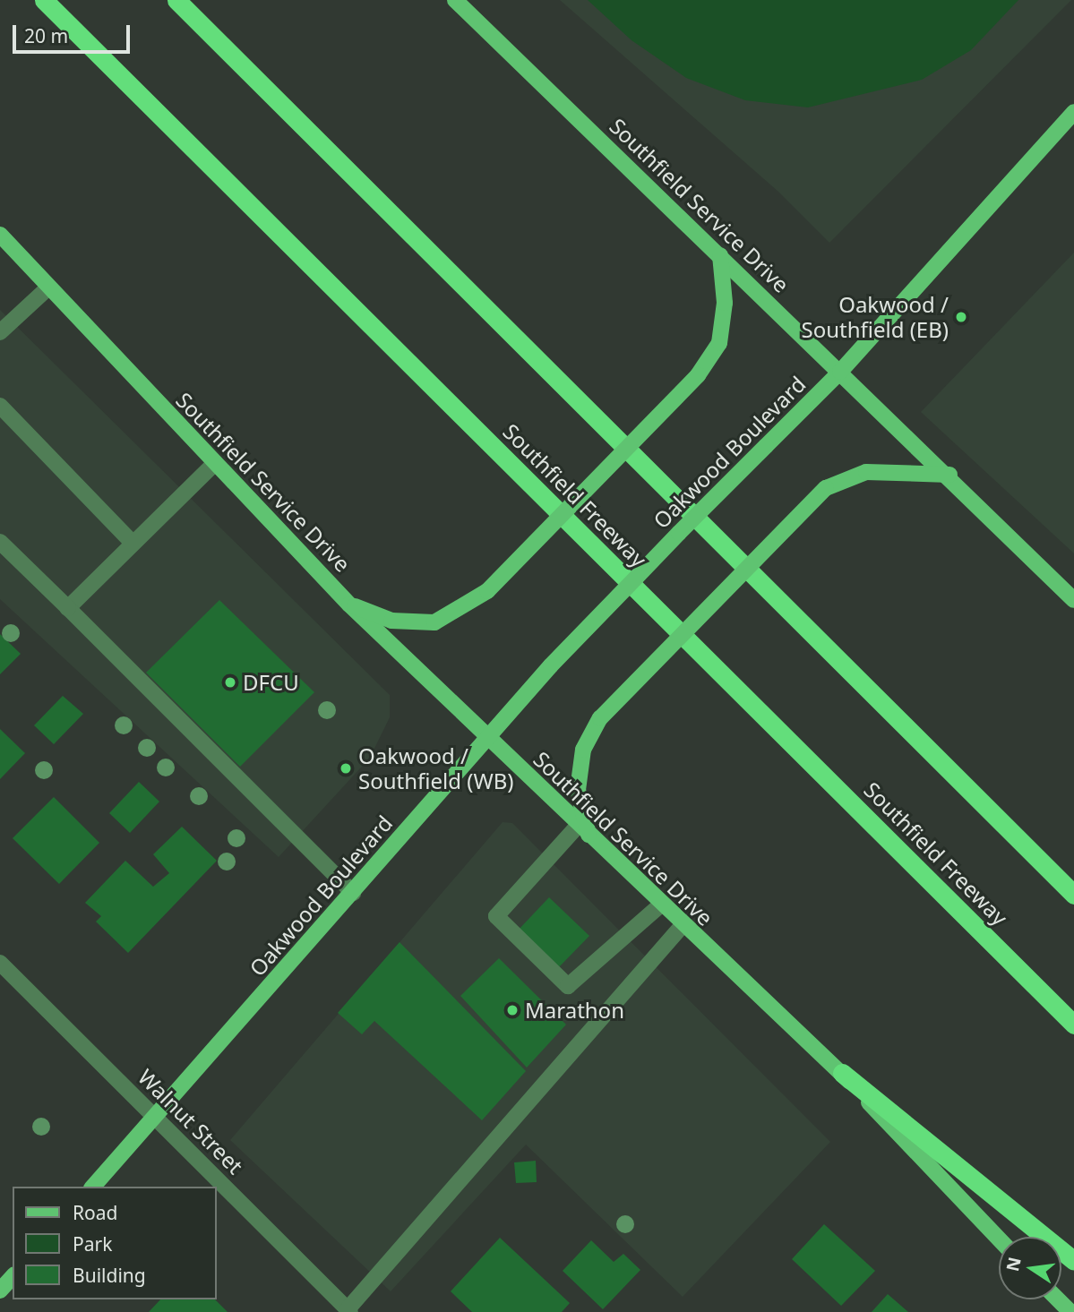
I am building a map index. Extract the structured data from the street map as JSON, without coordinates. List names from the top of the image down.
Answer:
{
  "streets": {
    "highway": ["Southfield Freeway"],
    "main road": ["Southfield Service Drive", "Oakwood Boulevard"],
    "street": ["Walnut Street"]
  },
  "crossings": [
    ["Southfield Service Drive", "Oakwood Boulevard"],
    ["Oakwood Boulevard", "Walnut Street"]
  ],
  "places": [
    "Oakwood / Southfield (EB)",
    "DFCU",
    "Oakwood / Southfield (WB)",
    "Marathon"
  ],
  "legend": ["Road", "Park", "Building"],
  "scale_bar": "20 m",
  "north": "left"
}
